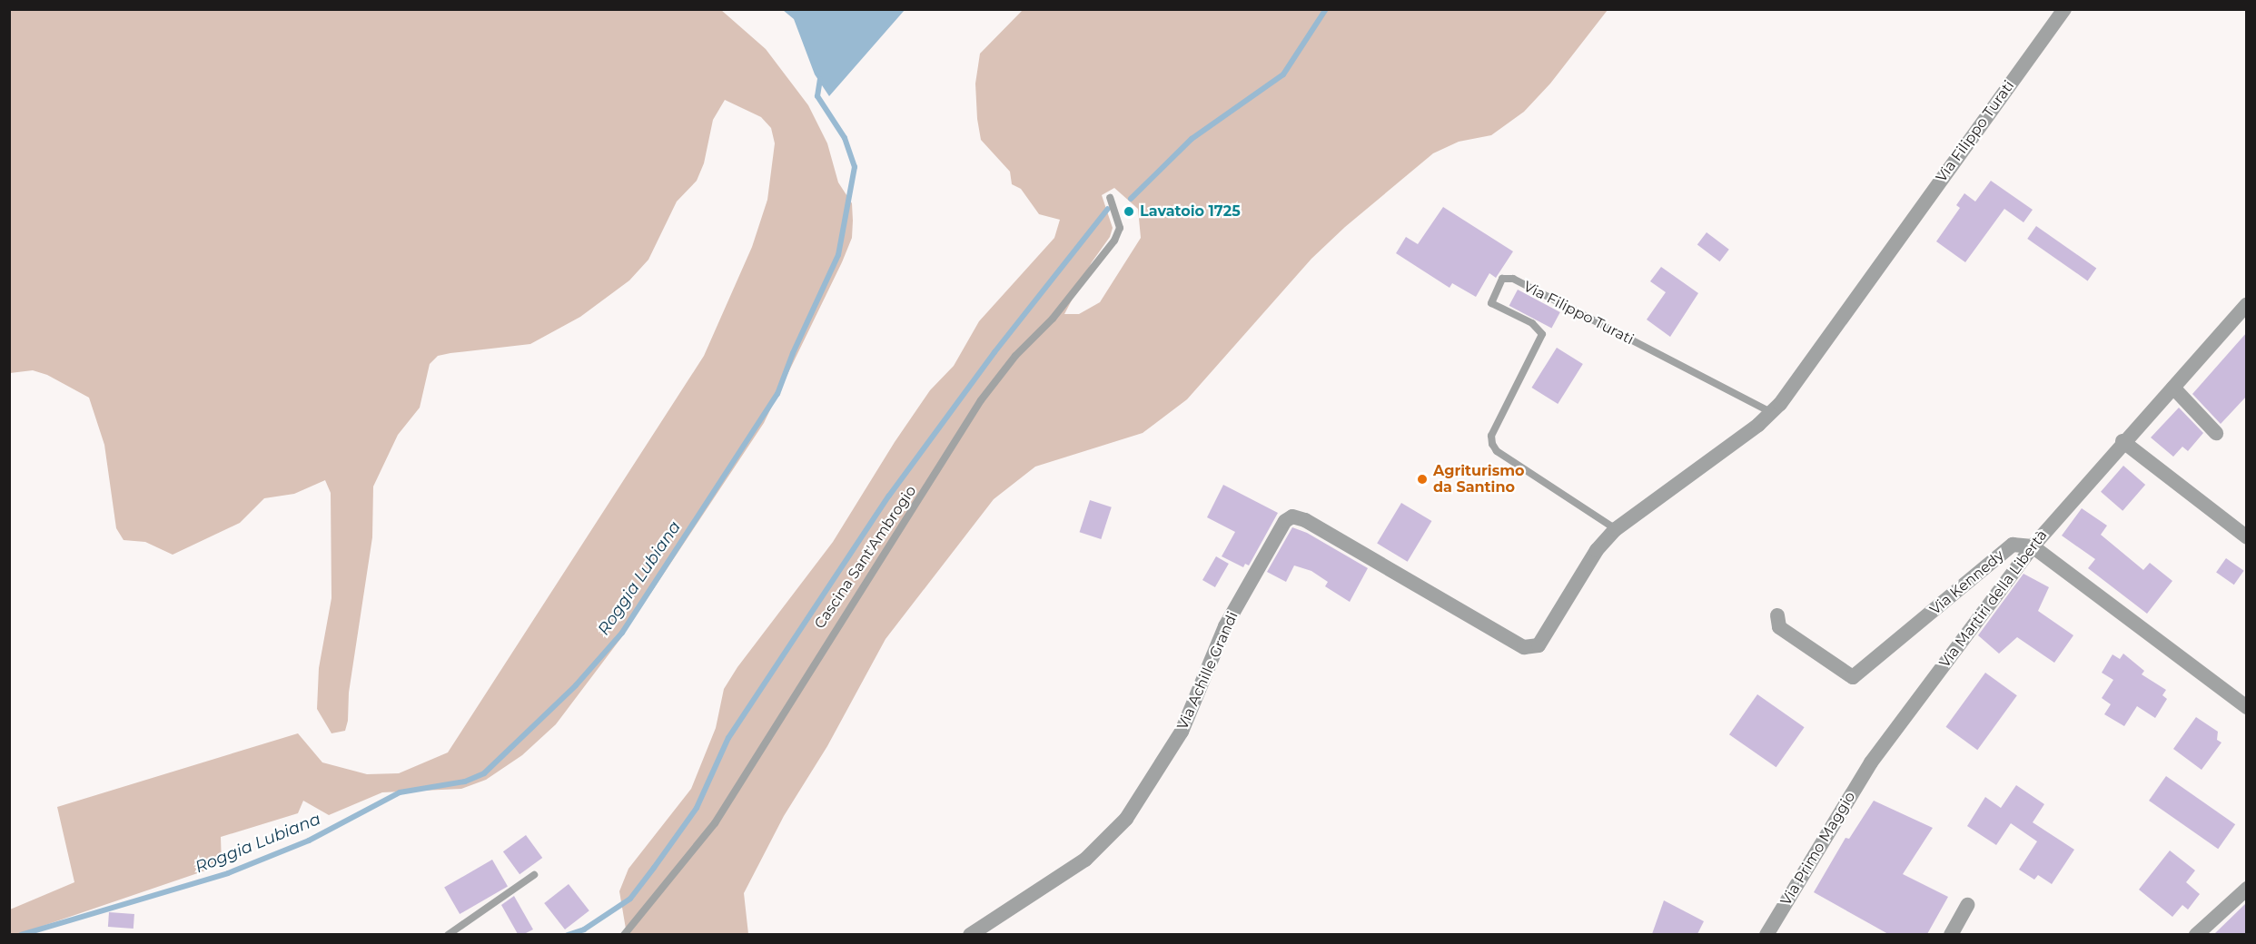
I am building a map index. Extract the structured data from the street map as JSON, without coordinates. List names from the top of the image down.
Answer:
{
  "streets": {
    "street": [
      "Via Filippo Turati",
      "Via Kennedy",
      "Via Martiri della Libertà",
      "Via Achille Grandi",
      "Via Primo Maggio"
    ],
    "lane": ["Cascina Sant'Ambrogio"]
  },
  "crossings": [
    ["Via Filippo Turati", "Via Achille Grandi"],
    ["Via Kennedy", "Via Martiri della Libertà"],
    ["Via Martiri della Libertà", "Via Primo Maggio"]
  ],
  "water": ["Roggia Lubiana"],
  "places": ["Lavatoio 1725", "Agriturismo da Santino"]
}
